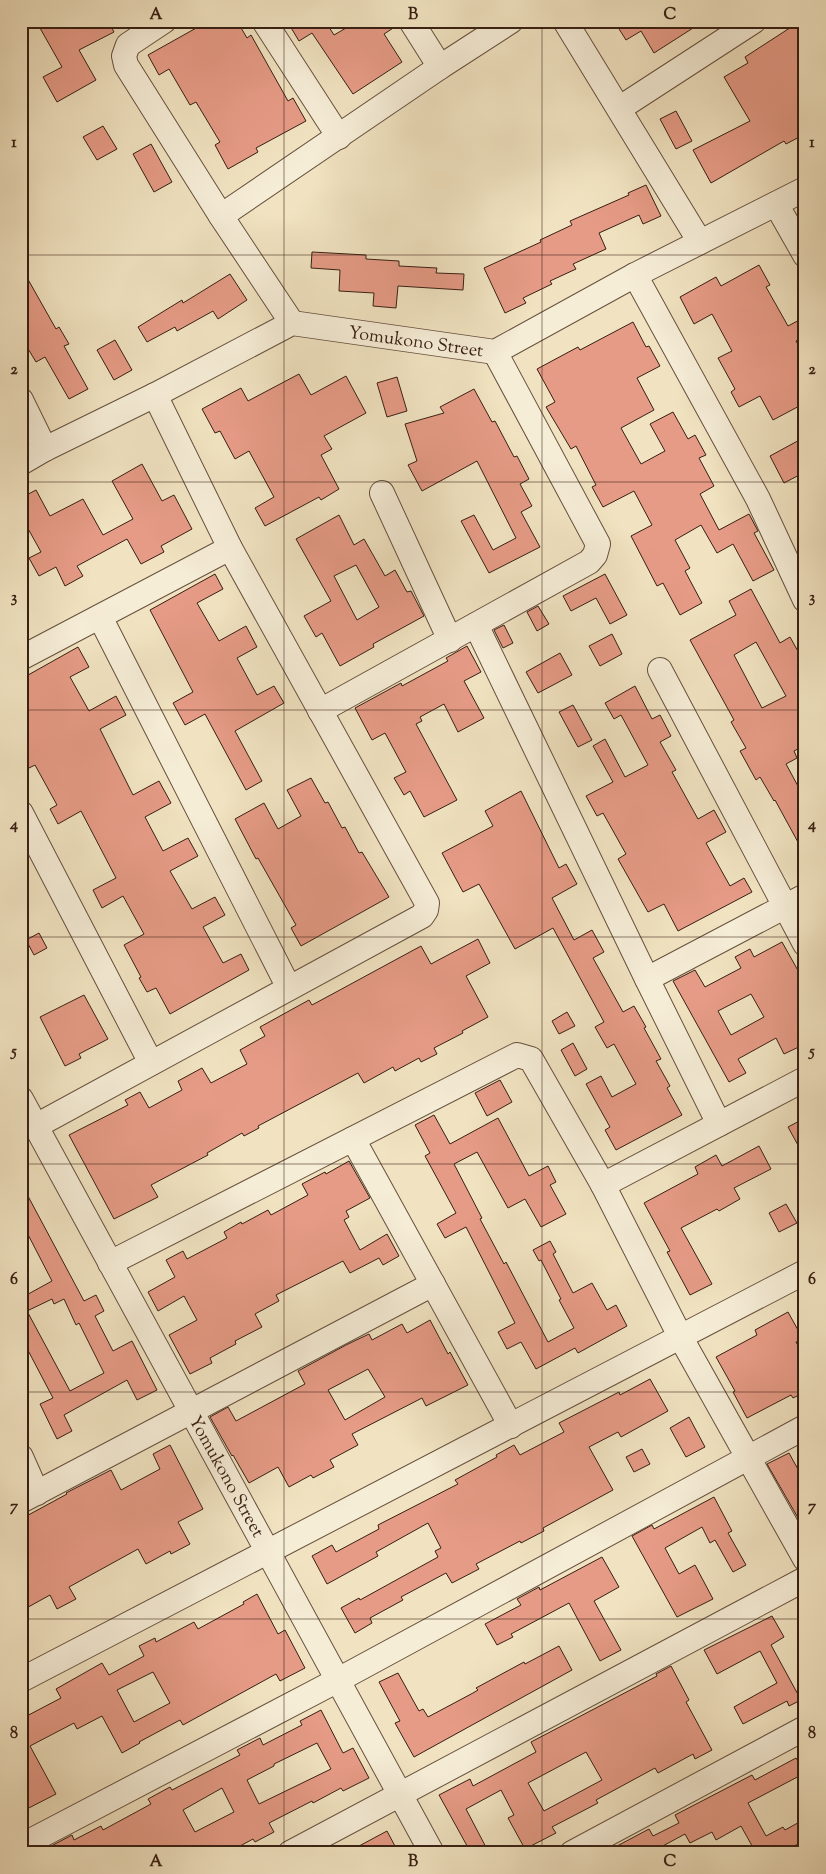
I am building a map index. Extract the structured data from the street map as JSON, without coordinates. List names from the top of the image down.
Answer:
{
  "streets": {
    "street": ["Yomukono Street"]
  },
  "grid": {
    "columns": ["A", "B", "C"],
    "rows": [
      "1",
      "2",
      "3",
      "4",
      "5",
      "6",
      "7",
      "8"
    ]
  }
}
